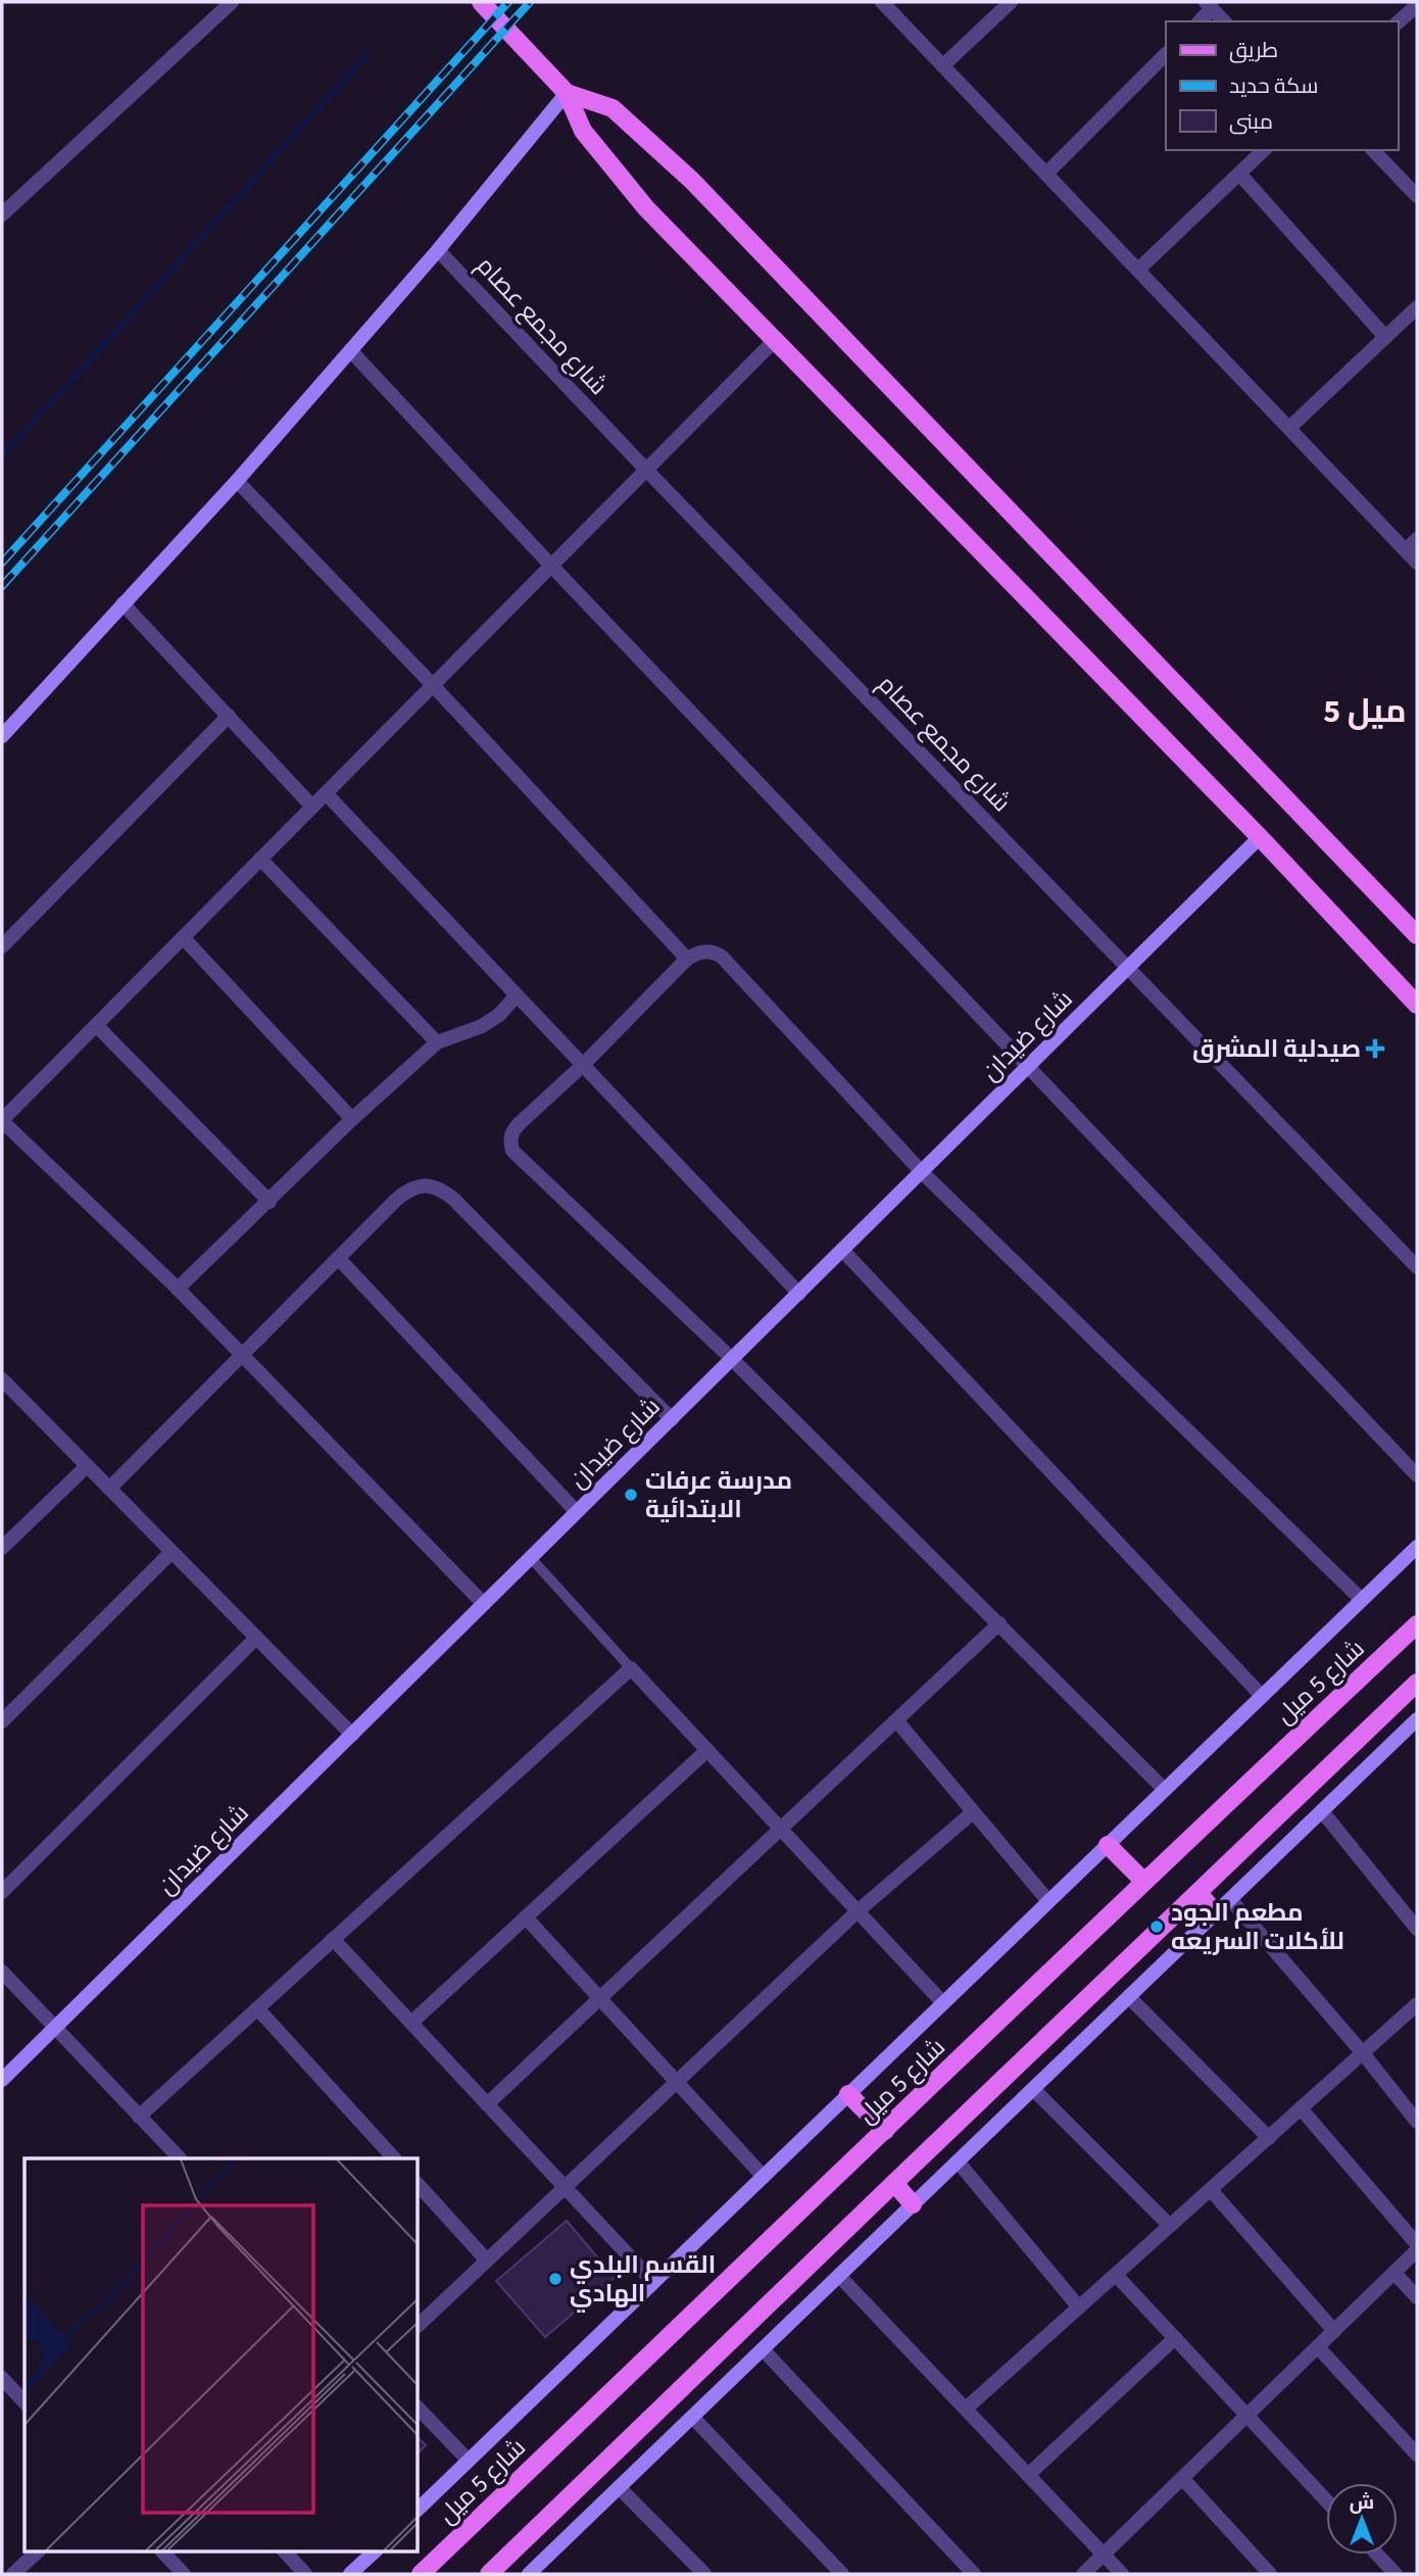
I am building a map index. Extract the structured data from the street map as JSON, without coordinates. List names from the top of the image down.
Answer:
{
  "streets": {
    "main road": ["شارع 5 ميل"],
    "street": ["شارع مجمع عصام", "شارع ضيدان"]
  },
  "crossings": [
    ["شارع مجمع عصام", "شارع ضيدان"]
  ],
  "districts": ["5 ميل"],
  "places": {
    "health": ["صيدلية المشرق"],
    "other": ["مدرسة عرفات الابتدائية", "مطعم الجود للأكلات السريعه", "القسم البلدي الهادي"]
  },
  "legend": ["طريق", "سكة حديد", "مبنى"],
  "north": "top"
}
